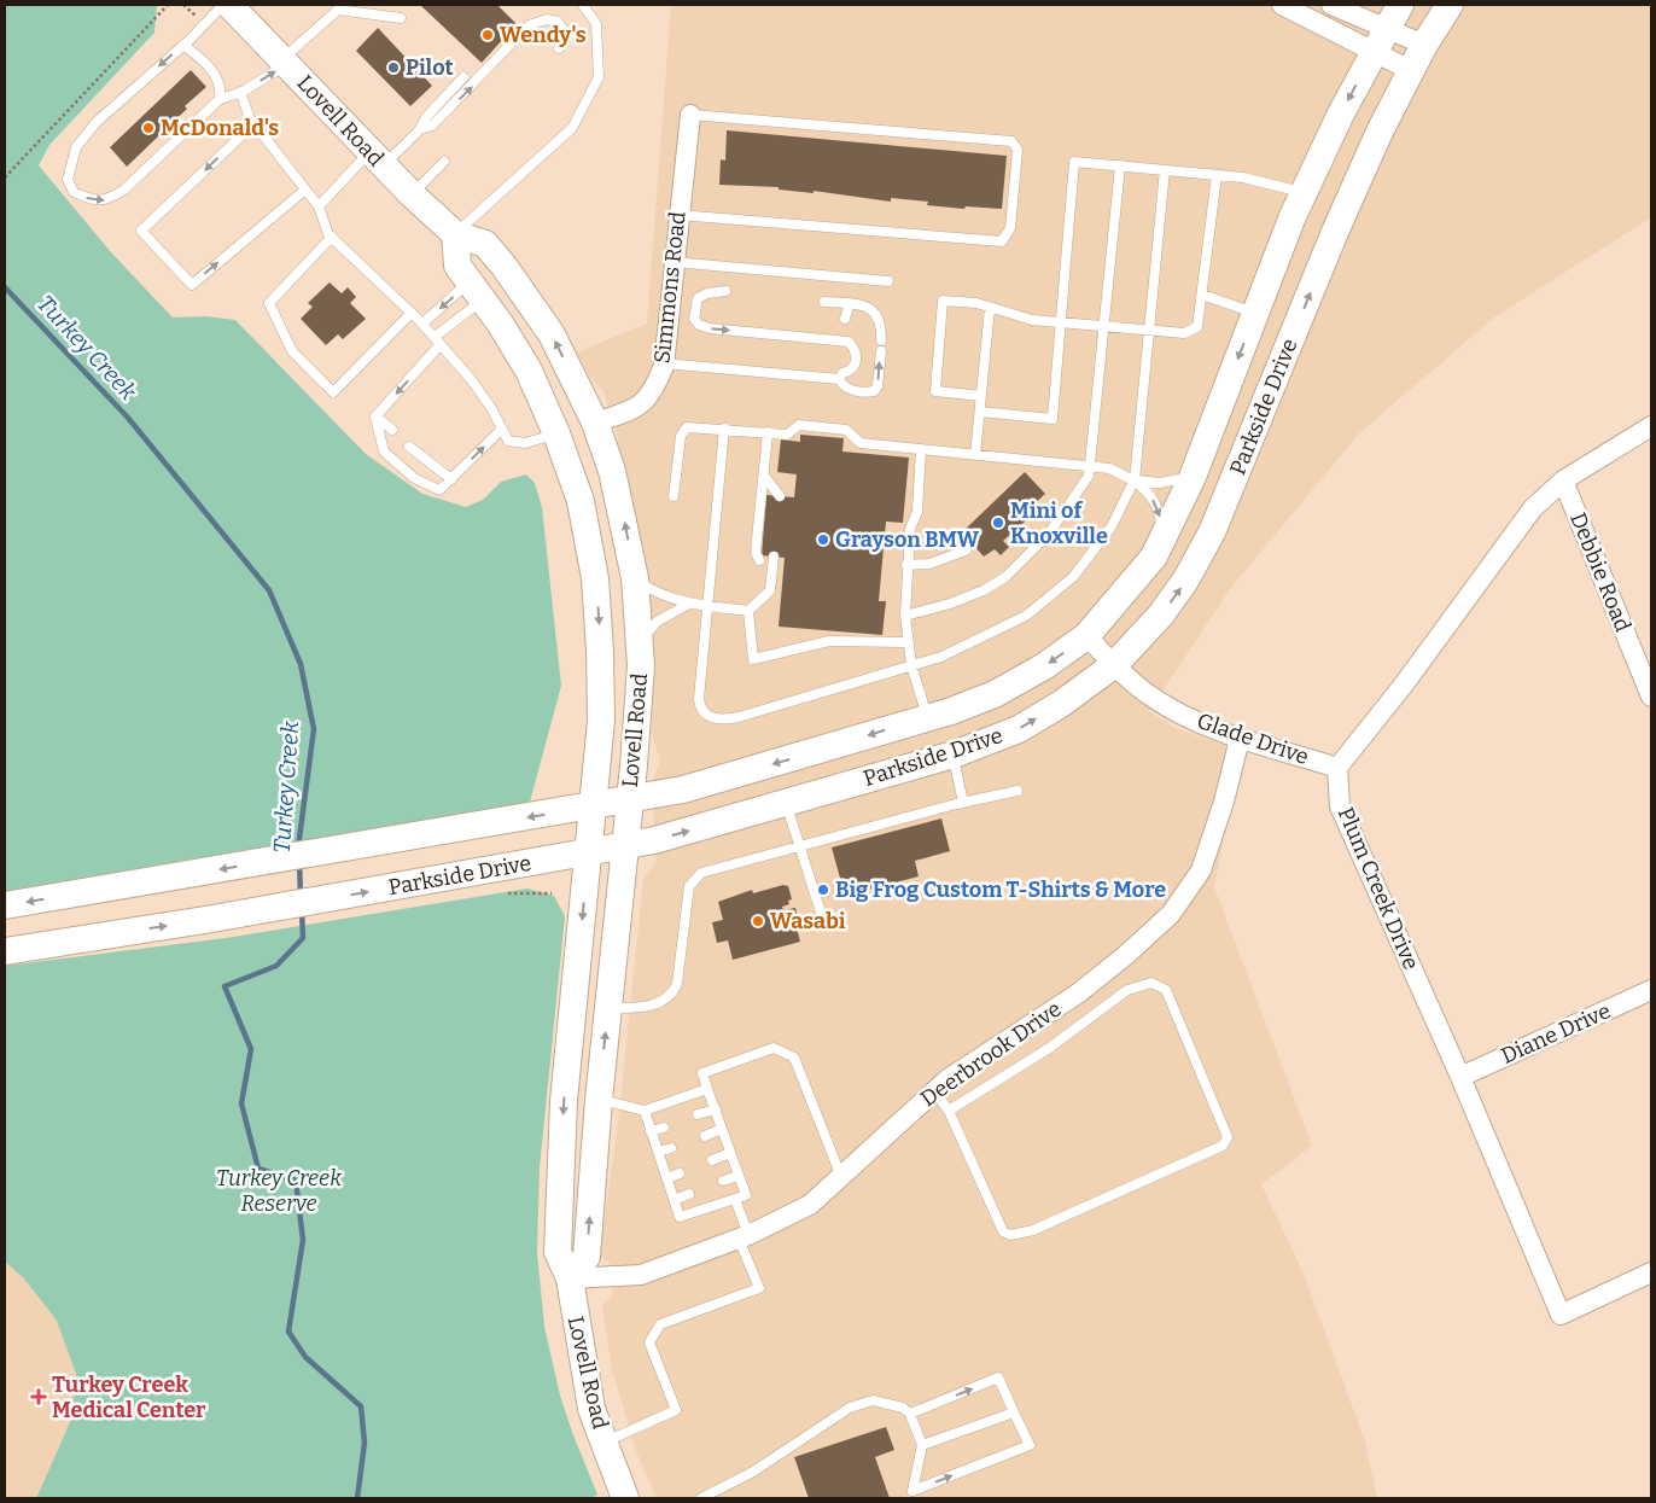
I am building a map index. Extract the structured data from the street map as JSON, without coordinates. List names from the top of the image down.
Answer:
{
  "streets": {
    "street": [
      "Lovell Road",
      "Simmons Road",
      "Parkside Drive",
      "Debbie Road",
      "Glade Drive",
      "Plum Creek Drive",
      "Diane Drive",
      "Deerbrook Drive"
    ]
  },
  "crossings": [
    ["Lovell Road", "Simmons Road"],
    ["Lovell Road", "Parkside Drive"],
    ["Lovell Road", "Deerbrook Drive"],
    ["Parkside Drive", "Glade Drive"],
    ["Glade Drive", "Plum Creek Drive"],
    ["Glade Drive", "Deerbrook Drive"],
    ["Plum Creek Drive", "Diane Drive"]
  ],
  "water": ["Turkey Creek"],
  "parks": ["Turkey Creek Reserve"],
  "places": {
    "other": [
      "Wendy's",
      "Pilot",
      "McDonald's",
      "Mini of Knoxville",
      "Grayson BMW",
      "Big Frog Custom T-Shirts & More",
      "Wasabi"
    ],
    "health": ["Turkey Creek Medical Center"]
  }
}
